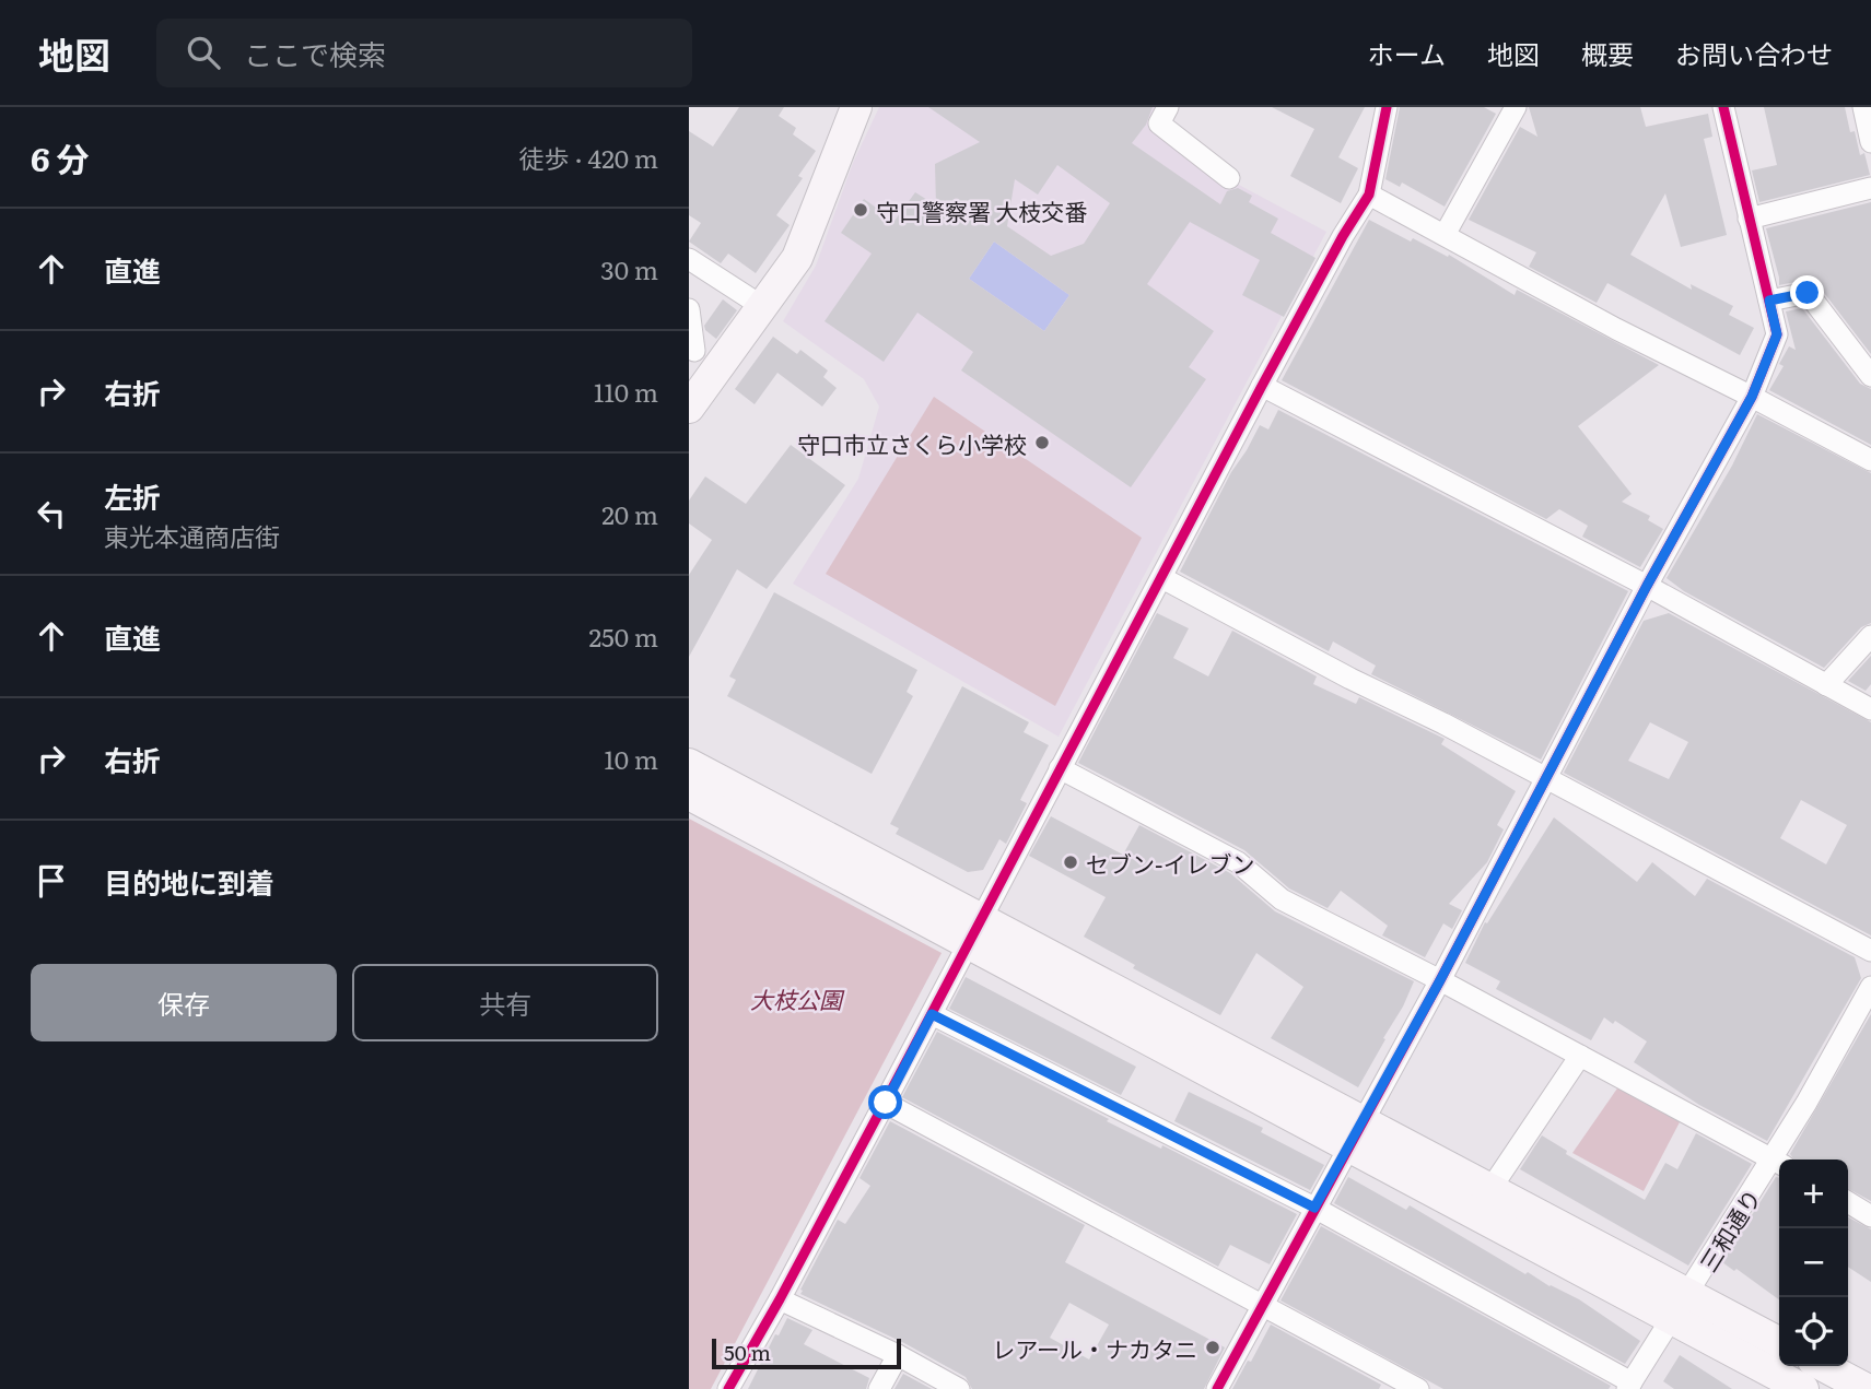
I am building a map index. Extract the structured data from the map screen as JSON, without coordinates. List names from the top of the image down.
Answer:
{
  "streets": {
    "street": ["三和通り"]
  },
  "parks": ["大枝公園"],
  "places": [
    "守口警察署 大枝交番",
    "守口市立さくら小学校",
    "セブン-イレブン",
    "レアール・ナカタニ"
  ],
  "scale_bar": "50 m",
  "page": {
    "header": "地図",
    "search": "ここで検索",
    "nav": [
      "ホーム",
      "地図",
      "概要",
      "お問い合わせ"
    ],
    "heading": ["6 分", "徒歩 · 420 m"],
    "list": [
      ["直進", "30 m"],
      ["右折", "110 m"],
      ["左折", "東光本通商店街", "20 m"],
      ["直進", "250 m"],
      ["右折", "10 m"],
      "目的地に到着"
    ],
    "buttons": ["保存", "共有"],
    "map_buttons": ["+", "−"],
    "scale": "50 m"
  }
}
